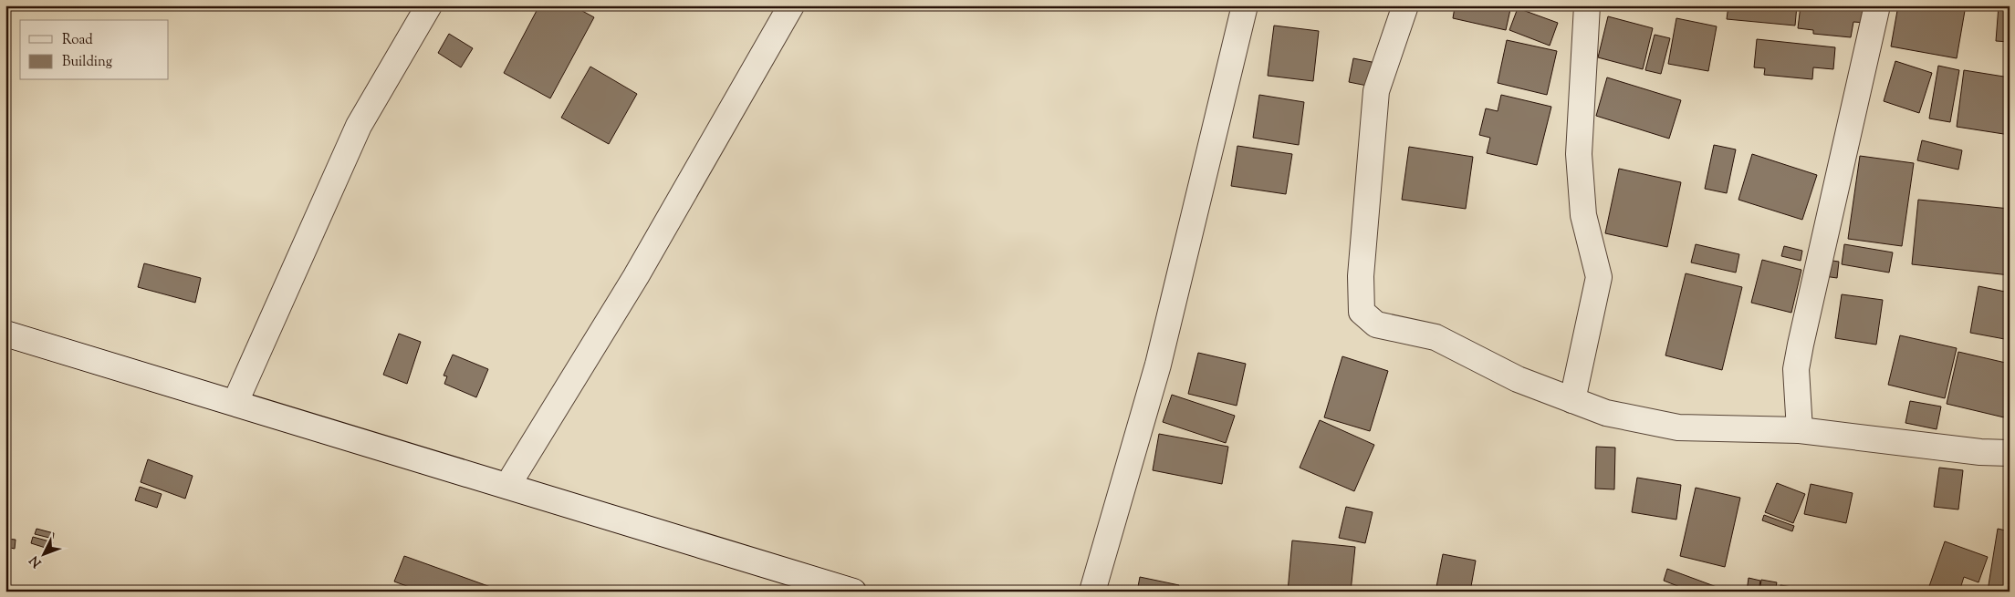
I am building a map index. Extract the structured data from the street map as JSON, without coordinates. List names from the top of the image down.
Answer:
{
  "legend": ["Road", "Building"],
  "north": "bottom left"
}
